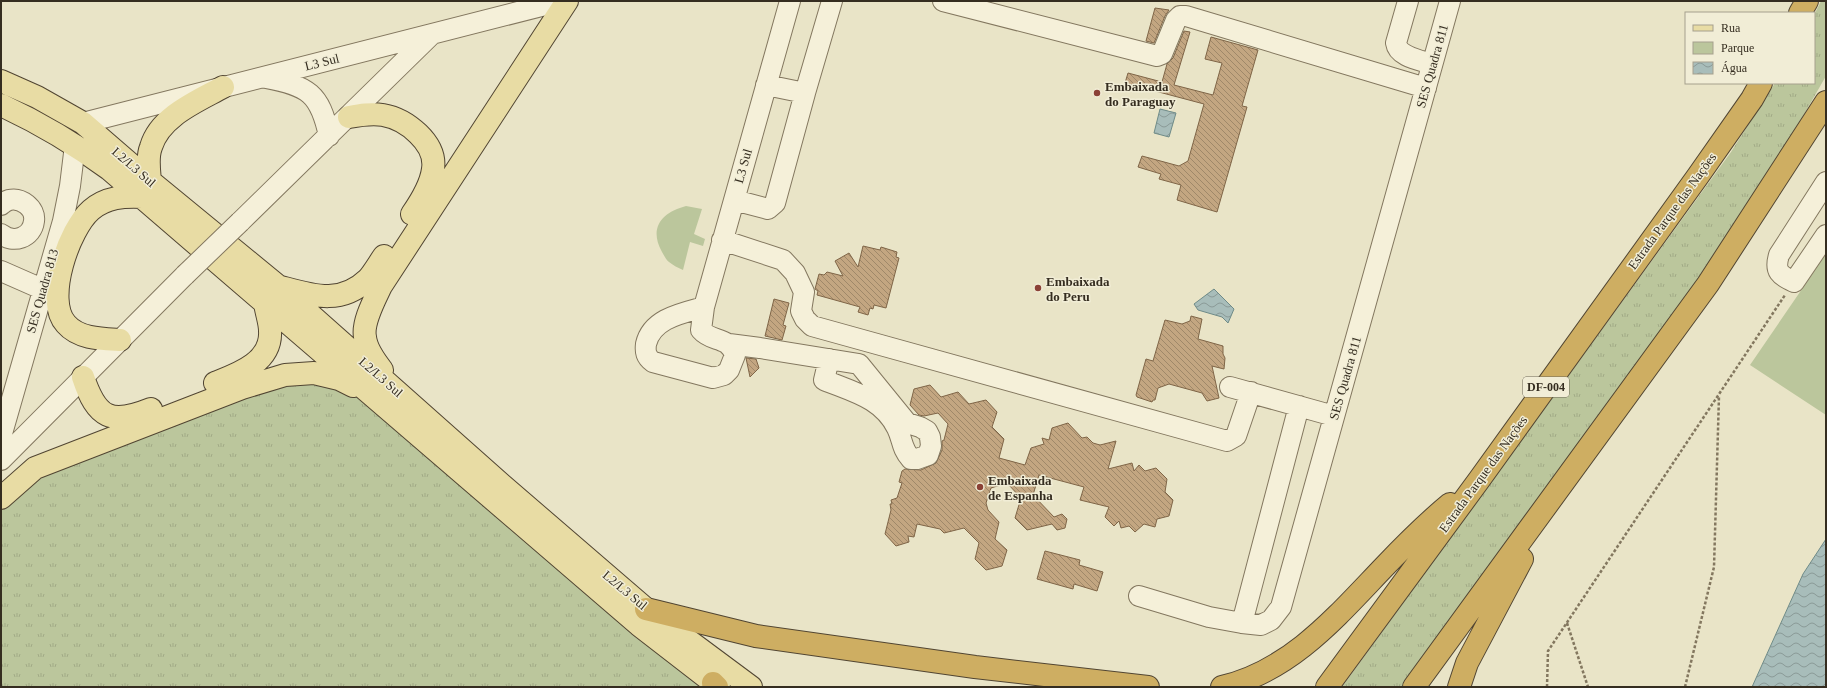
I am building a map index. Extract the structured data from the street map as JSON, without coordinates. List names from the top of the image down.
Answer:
{
  "streets": {
    "highway": ["Estrada Parque das Nações", "DF-004"],
    "main road": ["L2/L3 Sul"],
    "street": ["L3 Sul", "SES Quadra 811", "SES Quadra 813"]
  },
  "crossings": [
    ["L3 Sul", "L2/L3 Sul"],
    ["L2/L3 Sul", "SES Quadra 813"]
  ],
  "places": ["Embaixada do Paraguay", "Embaixada do Peru", "Embaixada de Espanha"],
  "legend": ["Rua", "Parque", "Água"]
}
